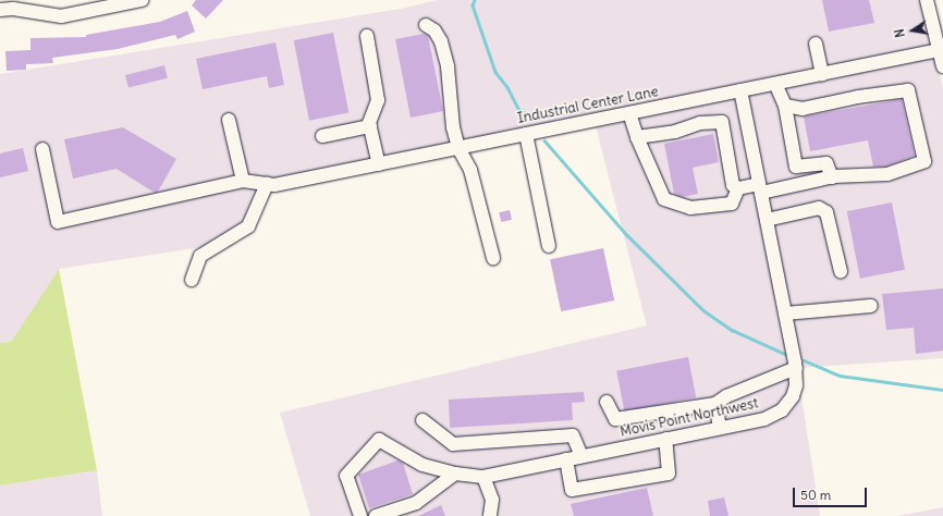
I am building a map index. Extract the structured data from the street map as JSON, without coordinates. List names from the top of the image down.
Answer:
{
  "streets": {
    "street": ["Industrial Center Lane", "Movis Point Northwest"]
  },
  "crossings": [
    ["Industrial Center Lane", "Movis Point Northwest"]
  ],
  "scale_bar": "50 m",
  "north": "left"
}
